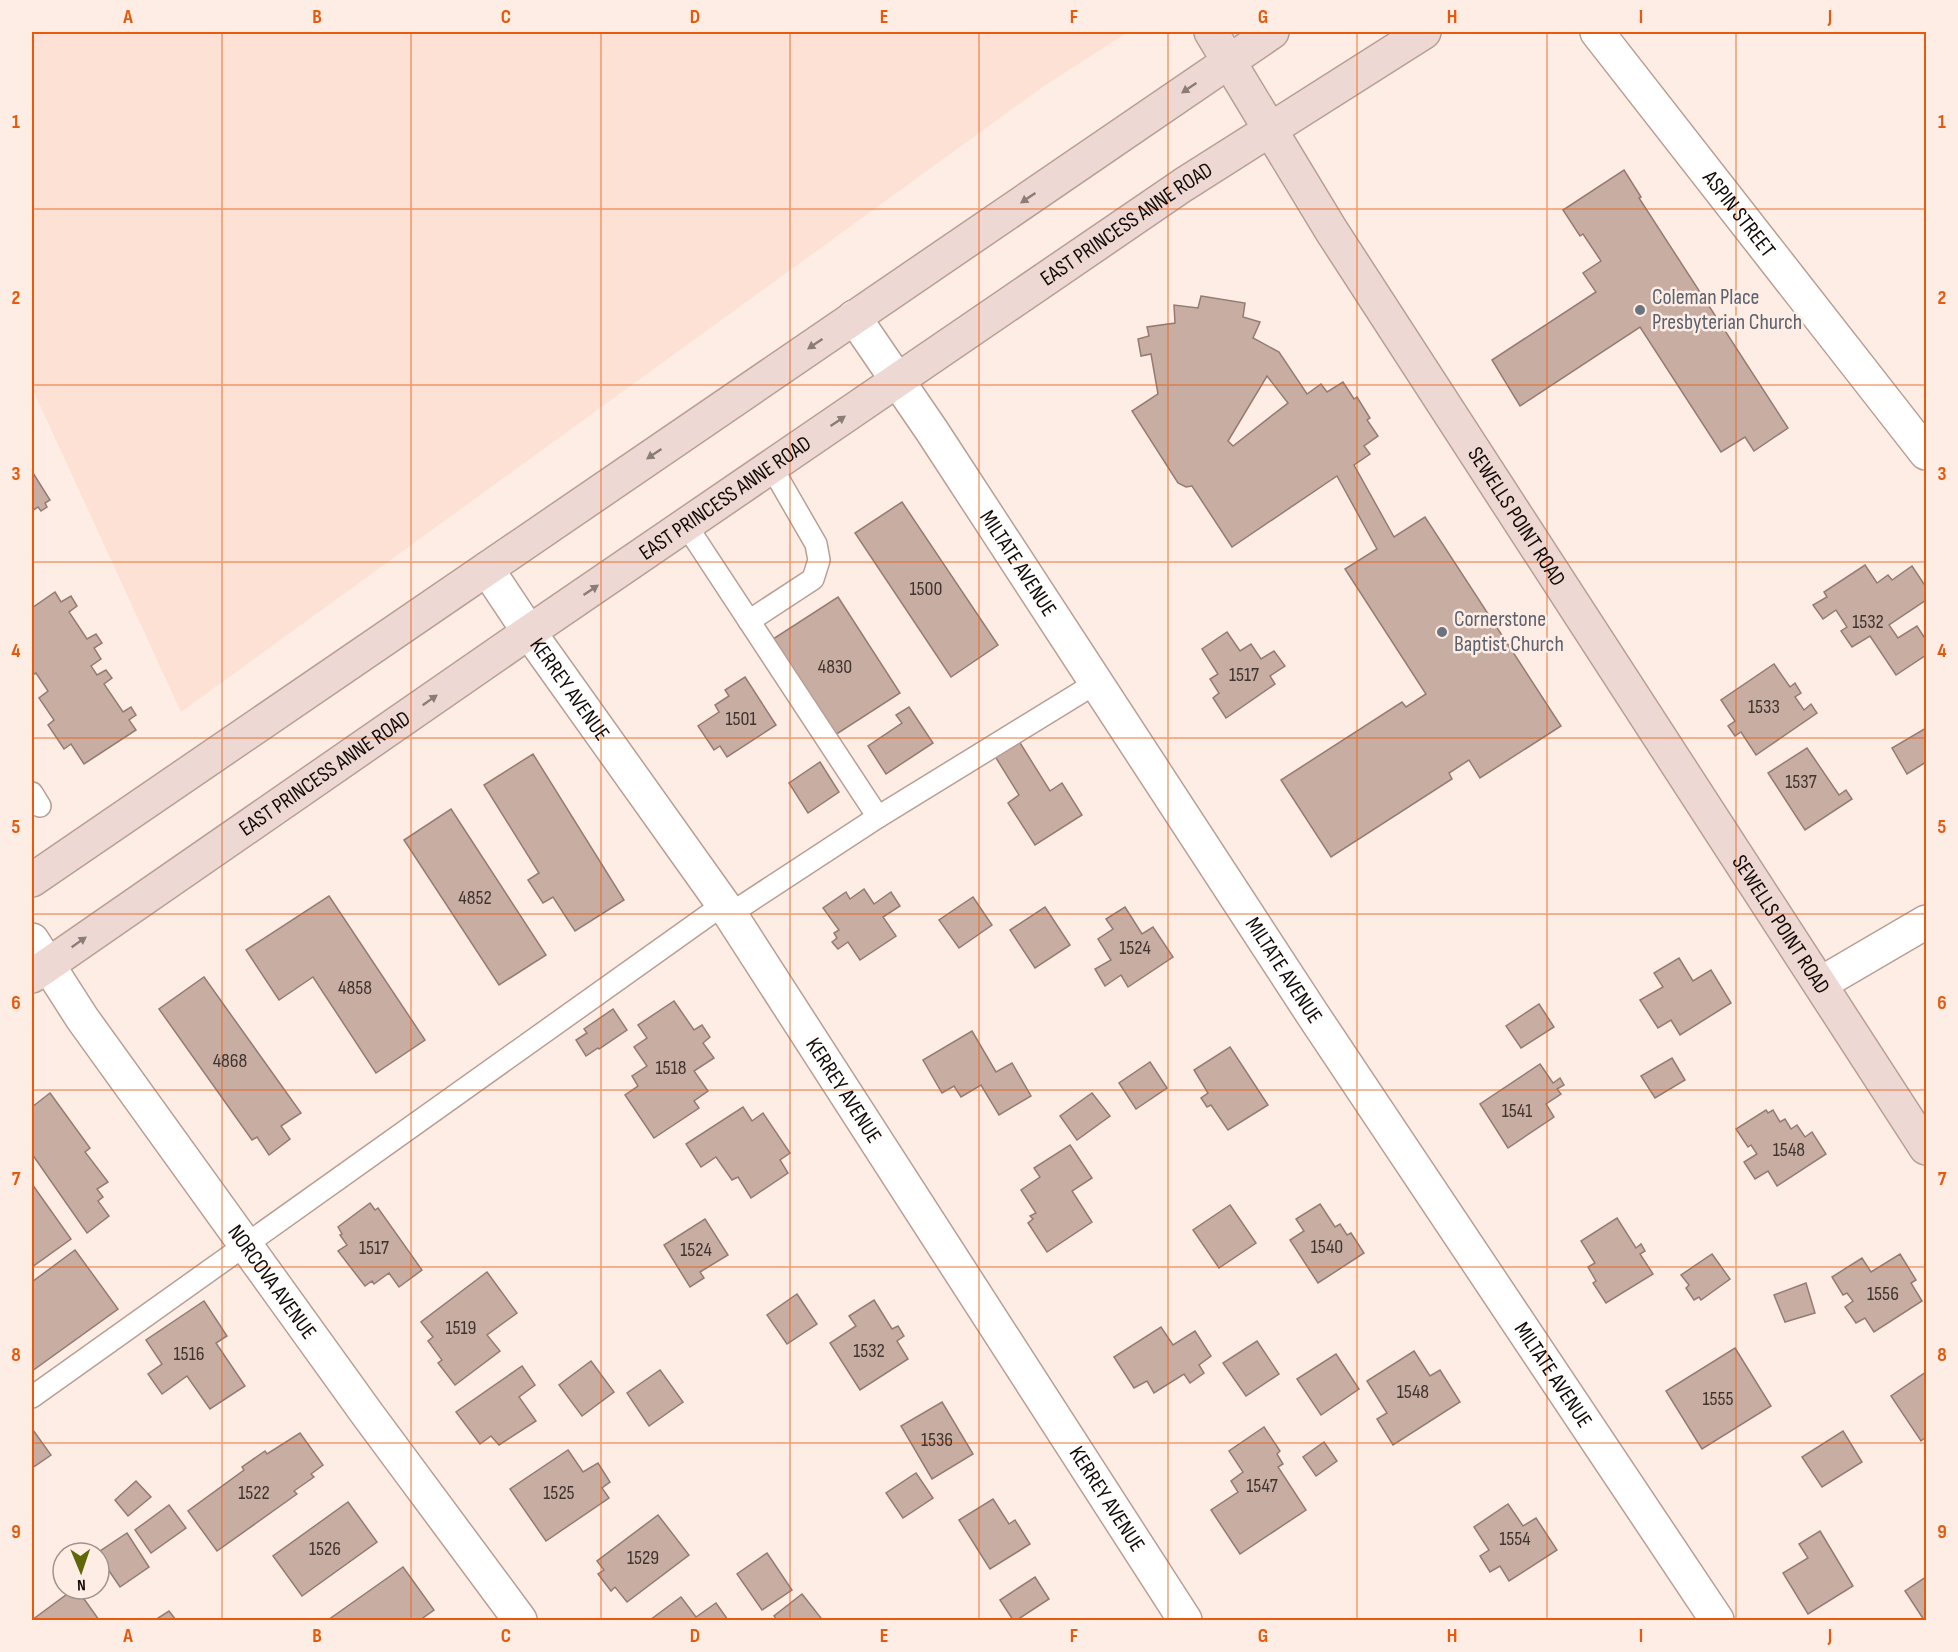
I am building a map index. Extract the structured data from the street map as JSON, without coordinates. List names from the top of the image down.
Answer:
{
  "streets": {
    "main road": ["EAST PRINCESS ANNE ROAD", "SEWELLS POINT ROAD"],
    "street": [
      "ASPIN STREET",
      "MILTATE AVENUE",
      "KERREY AVENUE",
      "NORCOVA AVENUE"
    ]
  },
  "crossings": [
    ["EAST PRINCESS ANNE ROAD", "SEWELLS POINT ROAD"],
    ["EAST PRINCESS ANNE ROAD", "MILTATE AVENUE"],
    ["EAST PRINCESS ANNE ROAD", "KERREY AVENUE"],
    ["EAST PRINCESS ANNE ROAD", "NORCOVA AVENUE"]
  ],
  "places": ["Coleman Place Presbyterian Church", "Cornerstone Baptist Church"],
  "house_numbers": [
    "1500",
    "1532",
    "4830",
    "1517",
    "1533",
    "1501",
    "1537",
    "4852",
    "1524",
    "4858",
    "4868",
    "1518",
    "1541",
    "1548",
    "1540",
    "1517",
    "1524",
    "1556",
    "1519",
    "1532",
    "1516",
    "1548",
    "1555",
    "1536",
    "1547",
    "1522",
    "1525",
    "1554",
    "1526",
    "1529"
  ],
  "north": "bottom",
  "grid": {
    "columns": [
      "A",
      "B",
      "C",
      "D",
      "E",
      "F",
      "G",
      "H",
      "I",
      "J"
    ],
    "rows": [
      "1",
      "2",
      "3",
      "4",
      "5",
      "6",
      "7",
      "8",
      "9"
    ]
  }
}
